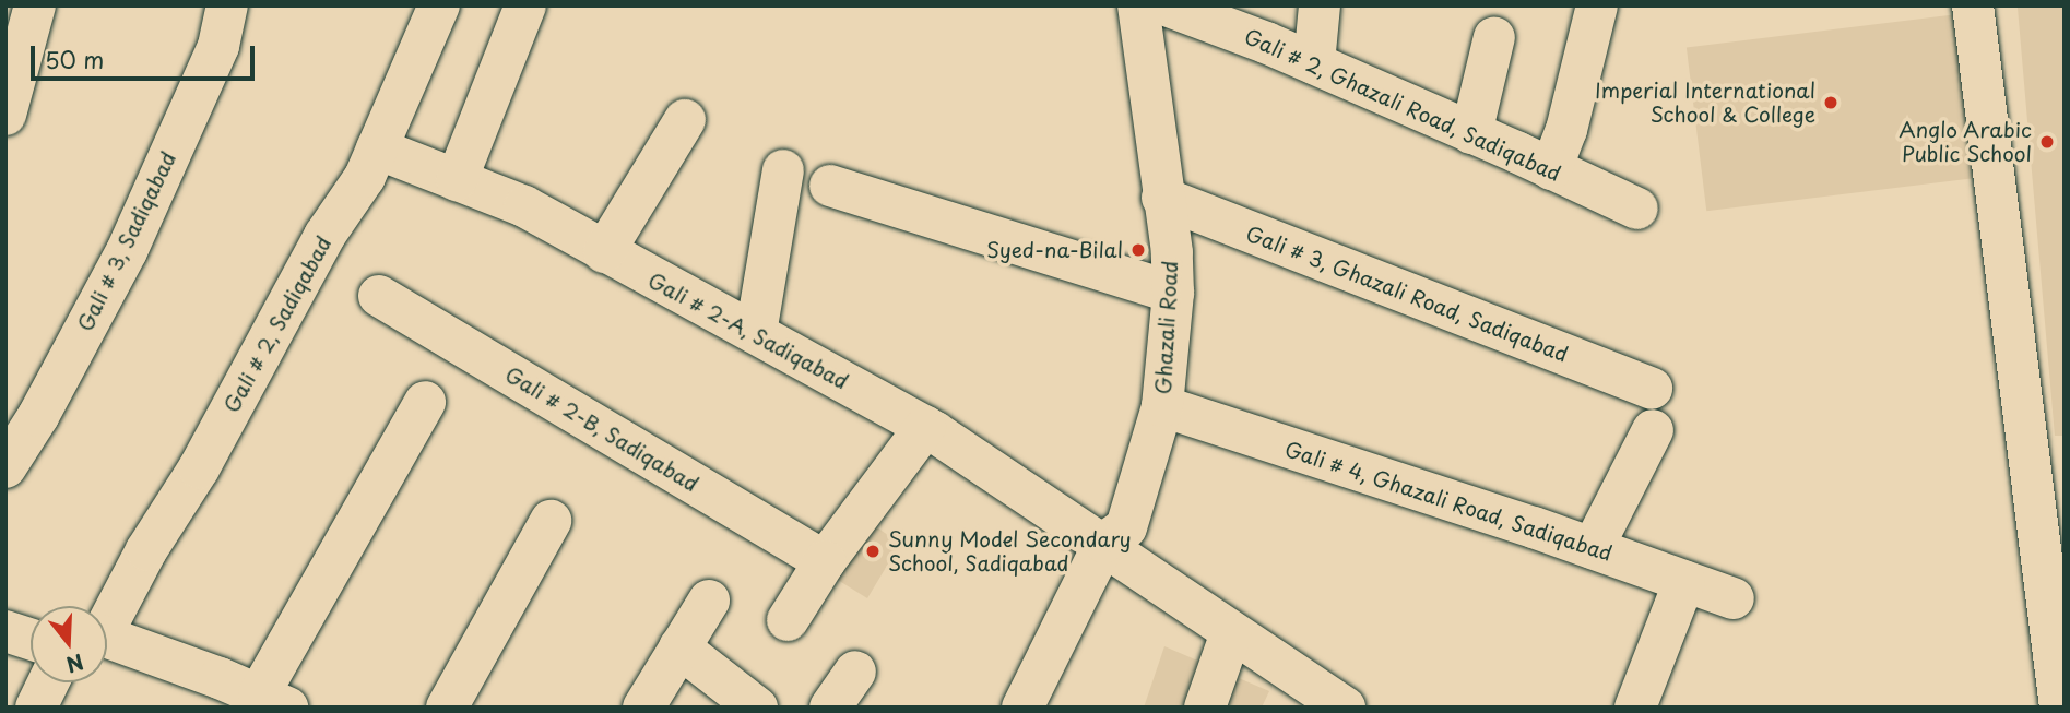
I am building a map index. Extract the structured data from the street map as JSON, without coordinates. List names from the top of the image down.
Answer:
{
  "streets": {
    "street": [
      "Gali # 2, Ghazali Road, Sadiqabad",
      "Gali # 3, Sadiqabad",
      "Gali # 3, Ghazali Road, Sadiqabad",
      "Gali # 2, Sadiqabad",
      "Ghazali Road",
      "Gali # 2-A, Sadiqabad",
      "Gali # 2-B, Sadiqabad",
      "Gali # 4, Ghazali Road, Sadiqabad"
    ]
  },
  "crossings": [
    ["Gali # 3, Ghazali Road, Sadiqabad", "Ghazali Road"],
    ["Gali # 2, Sadiqabad", "Gali # 2-A, Sadiqabad"],
    ["Ghazali Road", "Gali # 2-A, Sadiqabad"],
    ["Ghazali Road", "Gali # 4, Ghazali Road, Sadiqabad"]
  ],
  "places": [
    "Imperial International School & College",
    "Anglo Arabic Public School",
    "Syed-na-Bilal",
    "Sunny Model Secondary School, Sadiqabad"
  ],
  "scale_bar": "50 m",
  "north": "bottom"
}
